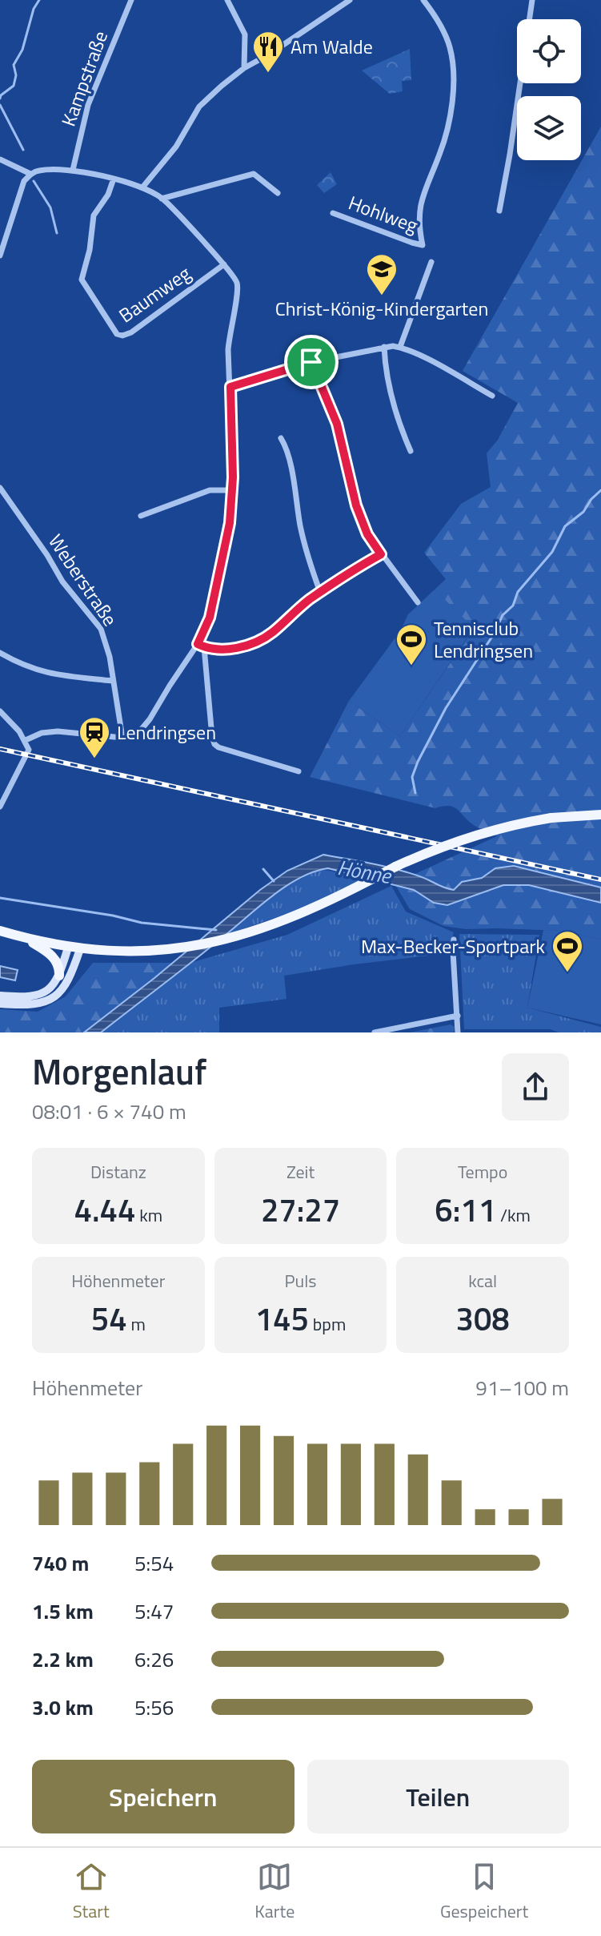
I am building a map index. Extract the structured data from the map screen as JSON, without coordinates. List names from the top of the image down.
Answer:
{
  "streets": {
    "street": [
      "Kampstraße",
      "Hohlweg",
      "Baumweg",
      "Weberstraße"
    ]
  },
  "water": ["Hönne"],
  "places": {
    "restaurant": ["Am Walde"],
    "school or university": ["Christ-König-Kindergarten"],
    "sports": ["Tennisclub Lendringsen", "Max-Becker-Sportpark"],
    "station": ["Lendringsen"]
  },
  "page": {
    "heading": ["Morgenlauf", "08:01 · 6 × 740 m"],
    "stats": [
      ["Distanz", "4.44 km"],
      ["Zeit", "27:27"],
      ["Tempo", "6:11 /km"],
      ["Höhenmeter", "54 m"],
      ["Puls", "145 bpm"],
      ["kcal", "308"]
    ],
    "chart": ["Höhenmeter", "91–100 m"],
    "list": [
      {
        "name": "740 m",
        "note": "5:54"
      },
      {
        "name": "1.5 km",
        "note": "5:47"
      },
      {
        "name": "2.2 km",
        "note": "6:26"
      },
      {
        "name": "3.0 km",
        "note": "5:56"
      }
    ],
    "buttons": ["Speichern", "Teilen"],
    "tabs": ["Start", "Karte", "Gespeichert"]
  }
}
